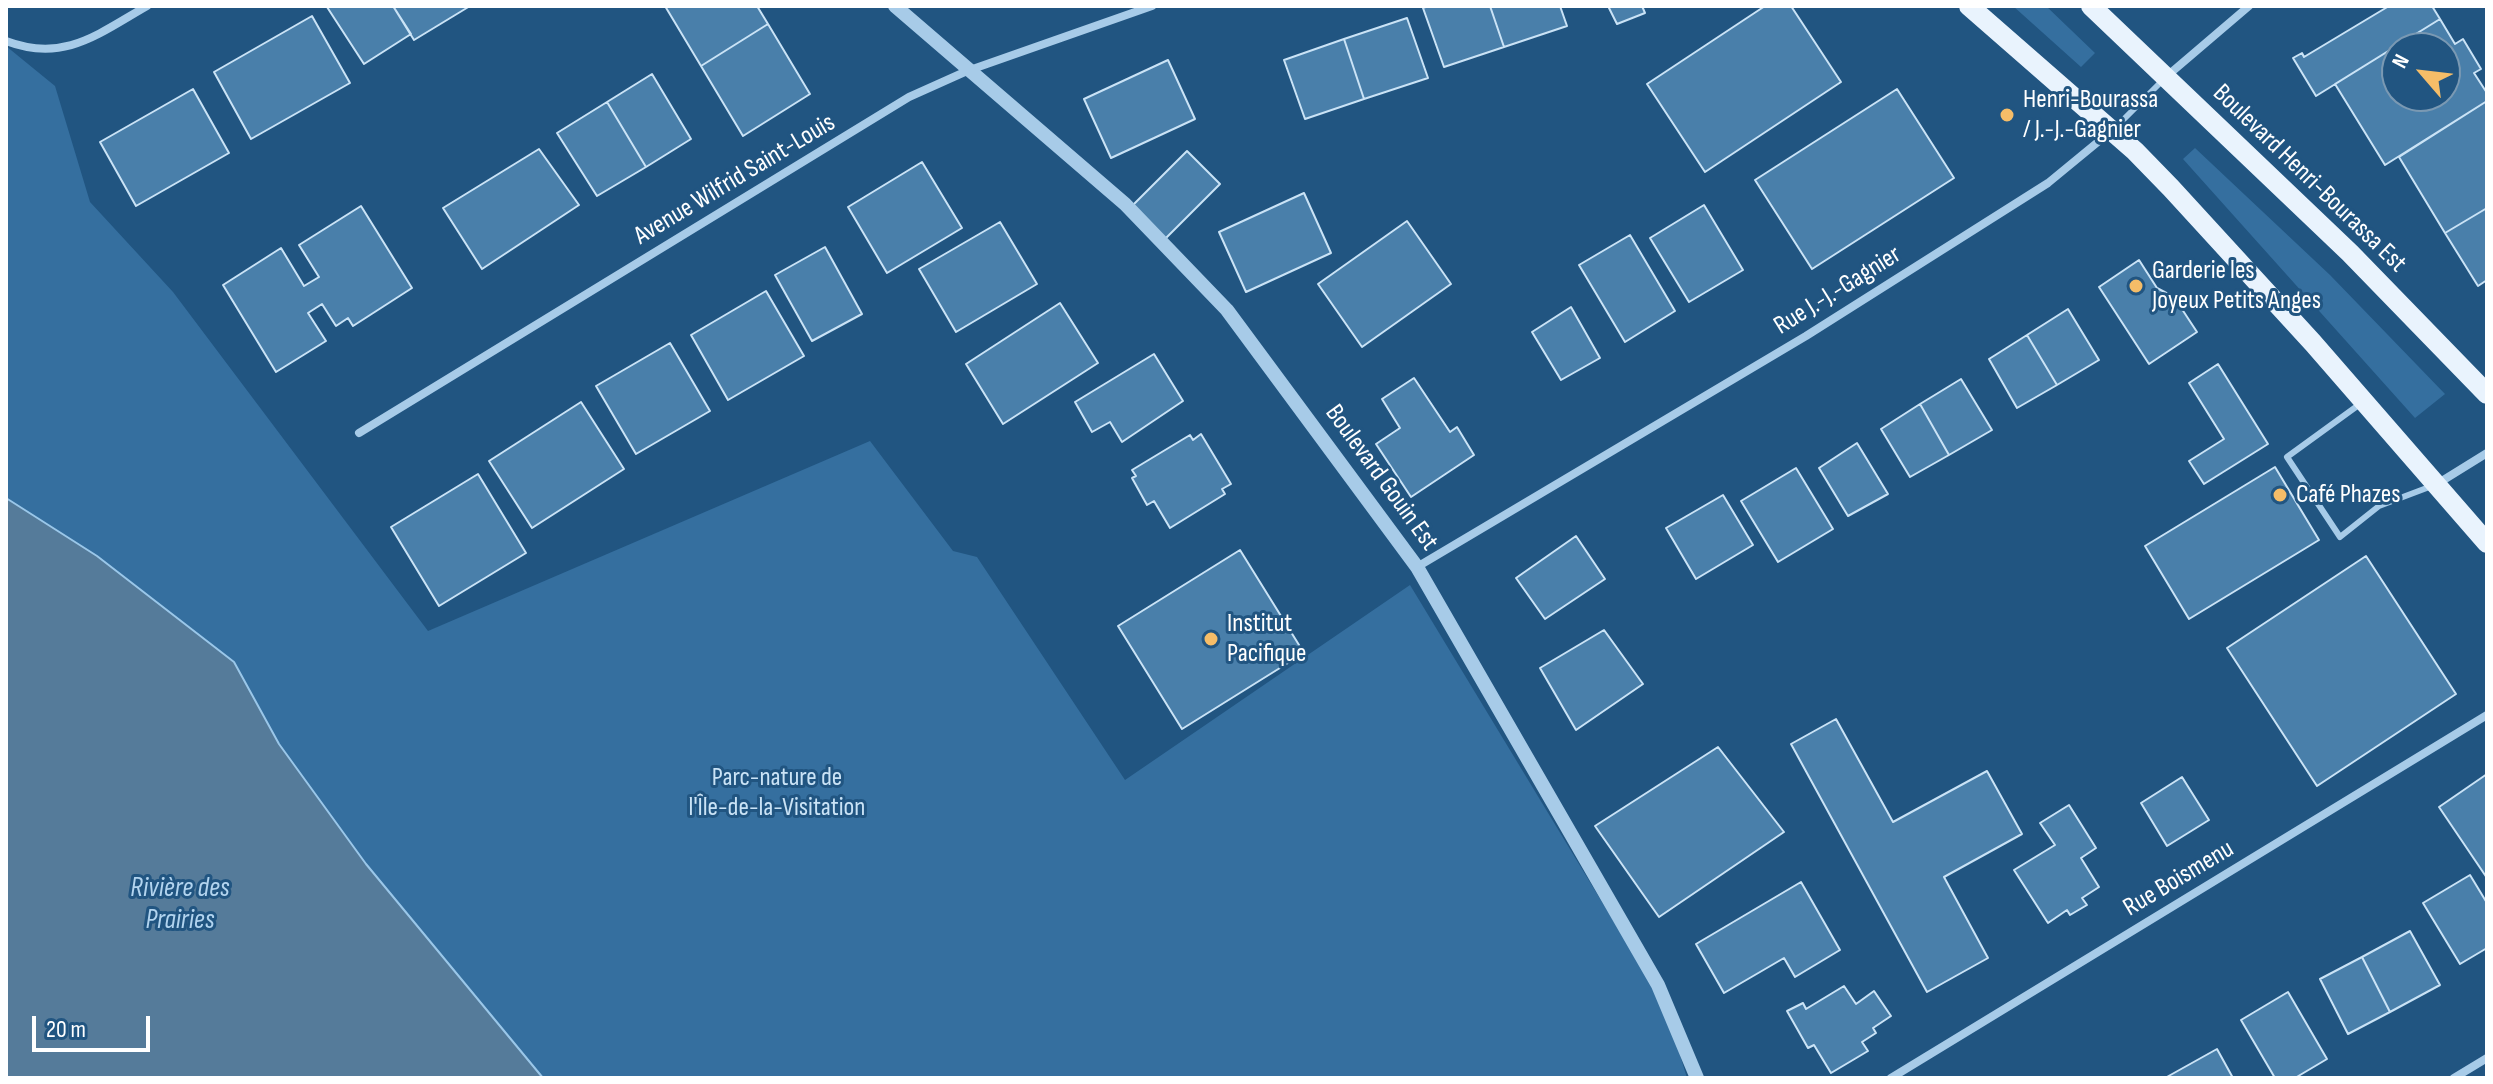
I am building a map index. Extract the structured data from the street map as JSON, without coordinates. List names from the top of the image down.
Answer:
{
  "streets": {
    "main road": ["Boulevard Henri-Bourassa Est"],
    "street": [
      "Avenue Wilfrid Saint-Louis",
      "Rue J.-J.-Gagnier",
      "Boulevard Gouin Est",
      "Rue Boismenu"
    ]
  },
  "crossings": [
    ["Boulevard Henri-Bourassa Est", "Rue J.-J.-Gagnier"],
    ["Avenue Wilfrid Saint-Louis", "Boulevard Gouin Est"],
    ["Rue J.-J.-Gagnier", "Boulevard Gouin Est"]
  ],
  "water": ["Rivière des Prairies"],
  "parks": ["Parc-nature de l'Île-de-la-Visitation"],
  "places": [
    "Henri-Bourassa / J.-J.-Gagnier",
    "Garderie les Joyeux Petits Anges",
    "Café Phazes",
    "Institut Pacifique"
  ],
  "scale_bar": "20 m",
  "north": "top left"
}
